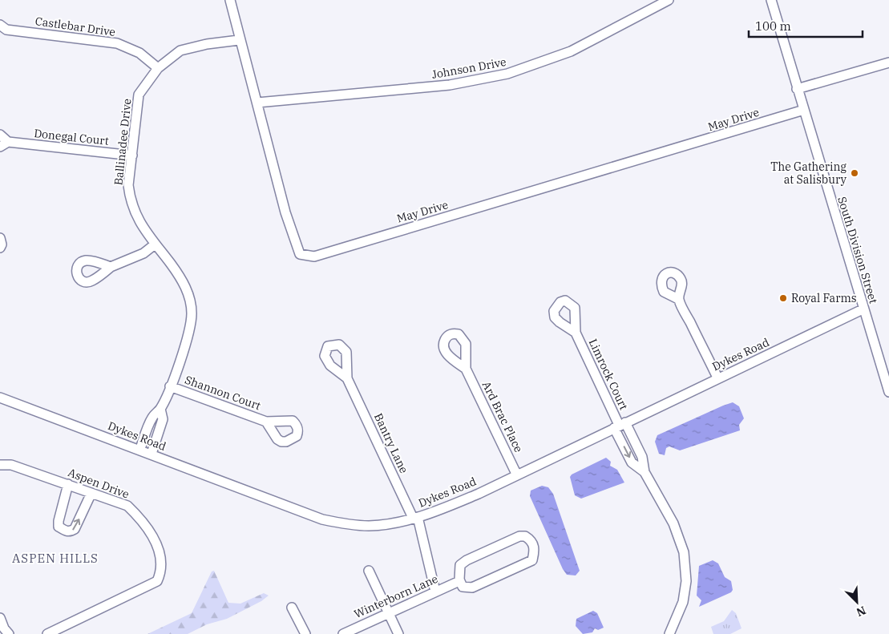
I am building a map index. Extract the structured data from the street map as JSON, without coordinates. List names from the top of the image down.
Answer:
{
  "streets": {
    "street": [
      "Castlebar Drive",
      "Johnson Drive",
      "May Drive",
      "Donegal Court",
      "Ballinadee Drive",
      "South Division Street",
      "Dykes Road",
      "Limrock Court",
      "Shannon Court",
      "Ard Brac Place",
      "Bantry Lane",
      "Aspen Drive",
      "Winterborn Lane"
    ]
  },
  "crossings": [
    ["Castlebar Drive", "Ballinadee Drive"],
    ["Johnson Drive", "May Drive"],
    ["May Drive", "Ballinadee Drive"],
    ["May Drive", "South Division Street"],
    ["Donegal Court", "Ballinadee Drive"],
    ["Ballinadee Drive", "Dykes Road"],
    ["Ballinadee Drive", "Shannon Court"],
    ["South Division Street", "Dykes Road"],
    ["Dykes Road", "Limrock Court"],
    ["Dykes Road", "Ard Brac Place"],
    ["Dykes Road", "Bantry Lane"],
    ["Bantry Lane", "Winterborn Lane"]
  ],
  "districts": ["ASPEN HILLS"],
  "places": ["The Gathering at Salisbury", "Royal Farms"],
  "scale_bar": "100 m",
  "north": "bottom right"
}
